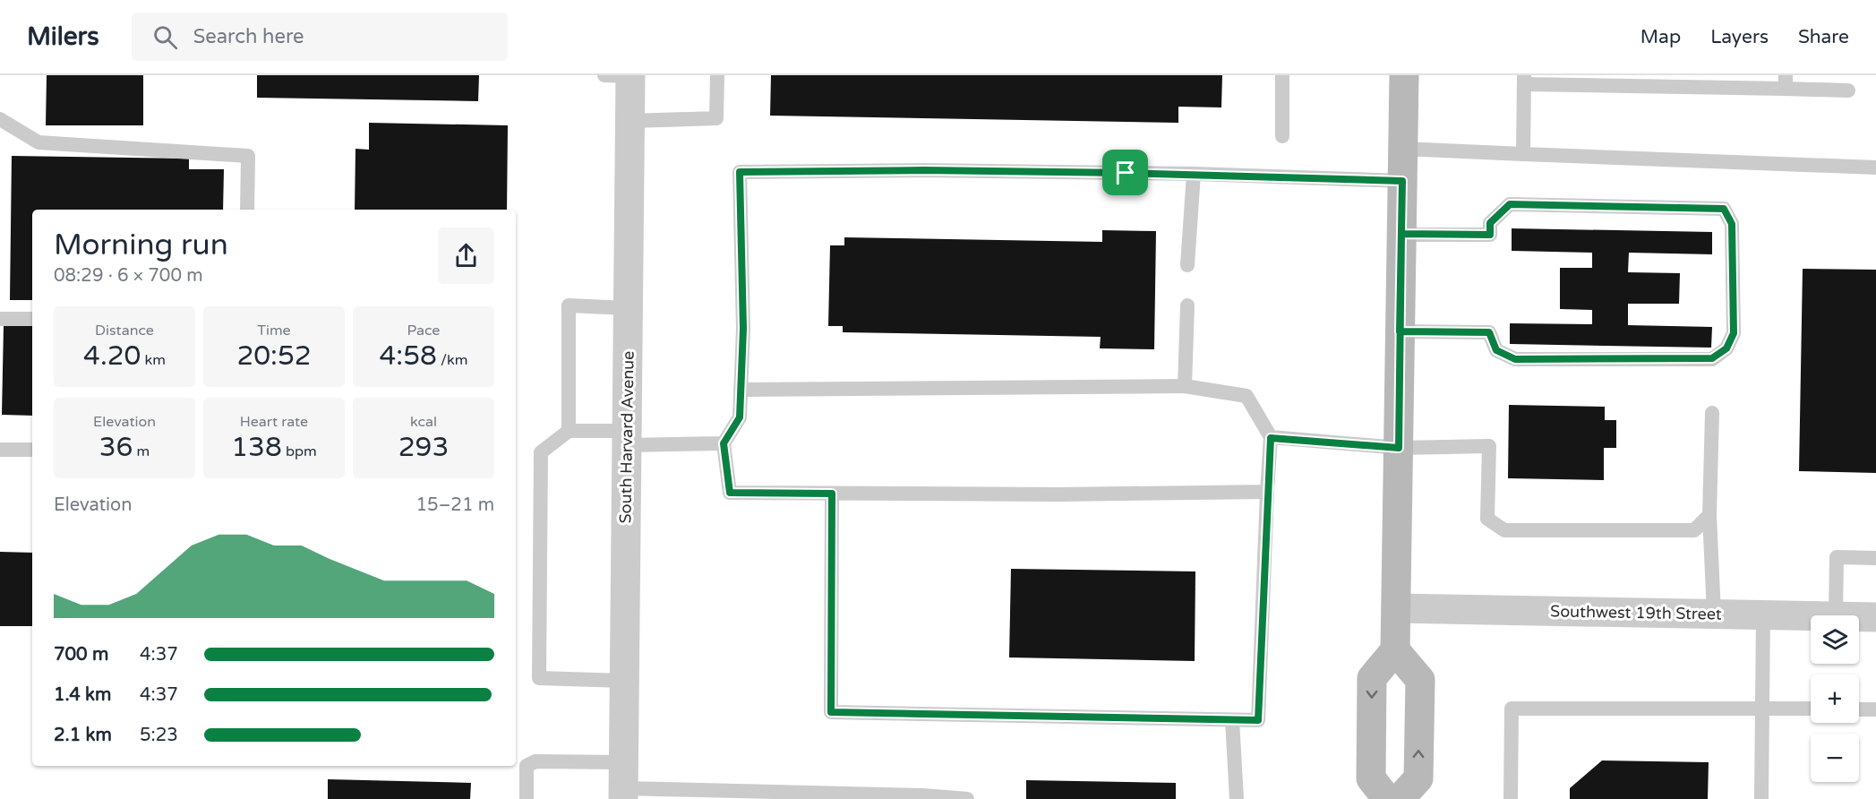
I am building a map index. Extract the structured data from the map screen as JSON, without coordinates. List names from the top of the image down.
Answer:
{
  "streets": {
    "street": ["South Harvard Avenue", "Southwest 19th Street"]
  },
  "page": {
    "header": "Milers",
    "search": "Search here",
    "nav": ["Map", "Layers", "Share"],
    "heading": ["Morning run", "08:29 · 6 × 700 m"],
    "stats": [
      ["Distance", "4.20 km"],
      ["Time", "20:52"],
      ["Pace", "4:58 /km"],
      ["Elevation", "36 m"],
      ["Heart rate", "138 bpm"],
      ["kcal", "293"]
    ],
    "chart": ["Elevation", "15–21 m"],
    "map_buttons": ["+", "−"],
    "list": [
      {
        "name": "700 m",
        "note": "4:37"
      },
      {
        "name": "1.4 km",
        "note": "4:37"
      },
      {
        "name": "2.1 km",
        "note": "5:23"
      }
    ]
  }
}
